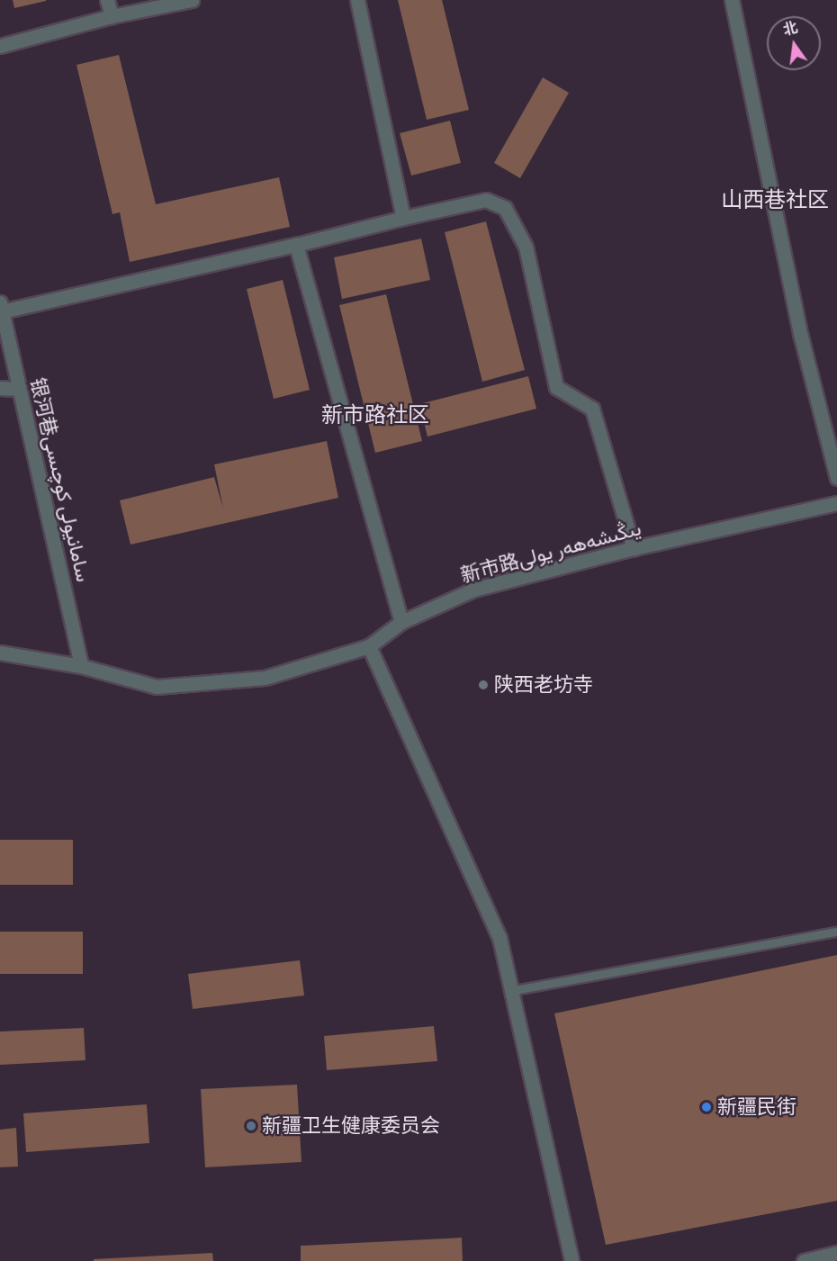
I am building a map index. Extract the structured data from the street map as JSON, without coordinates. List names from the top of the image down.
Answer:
{
  "streets": {
    "street": ["银河巷سامانيولى كوچىسى", "新市路يىڭىشەھەر يولى"]
  },
  "crossings": [
    ["银河巷سامانيولى كوچىسى", "新市路يىڭىشەھەر يولى"]
  ],
  "districts": ["山西巷社区", "新市路社区"],
  "places": ["陕西老坊寺", "新疆民街", "新疆卫生健康委员会"],
  "north": "top"
}
